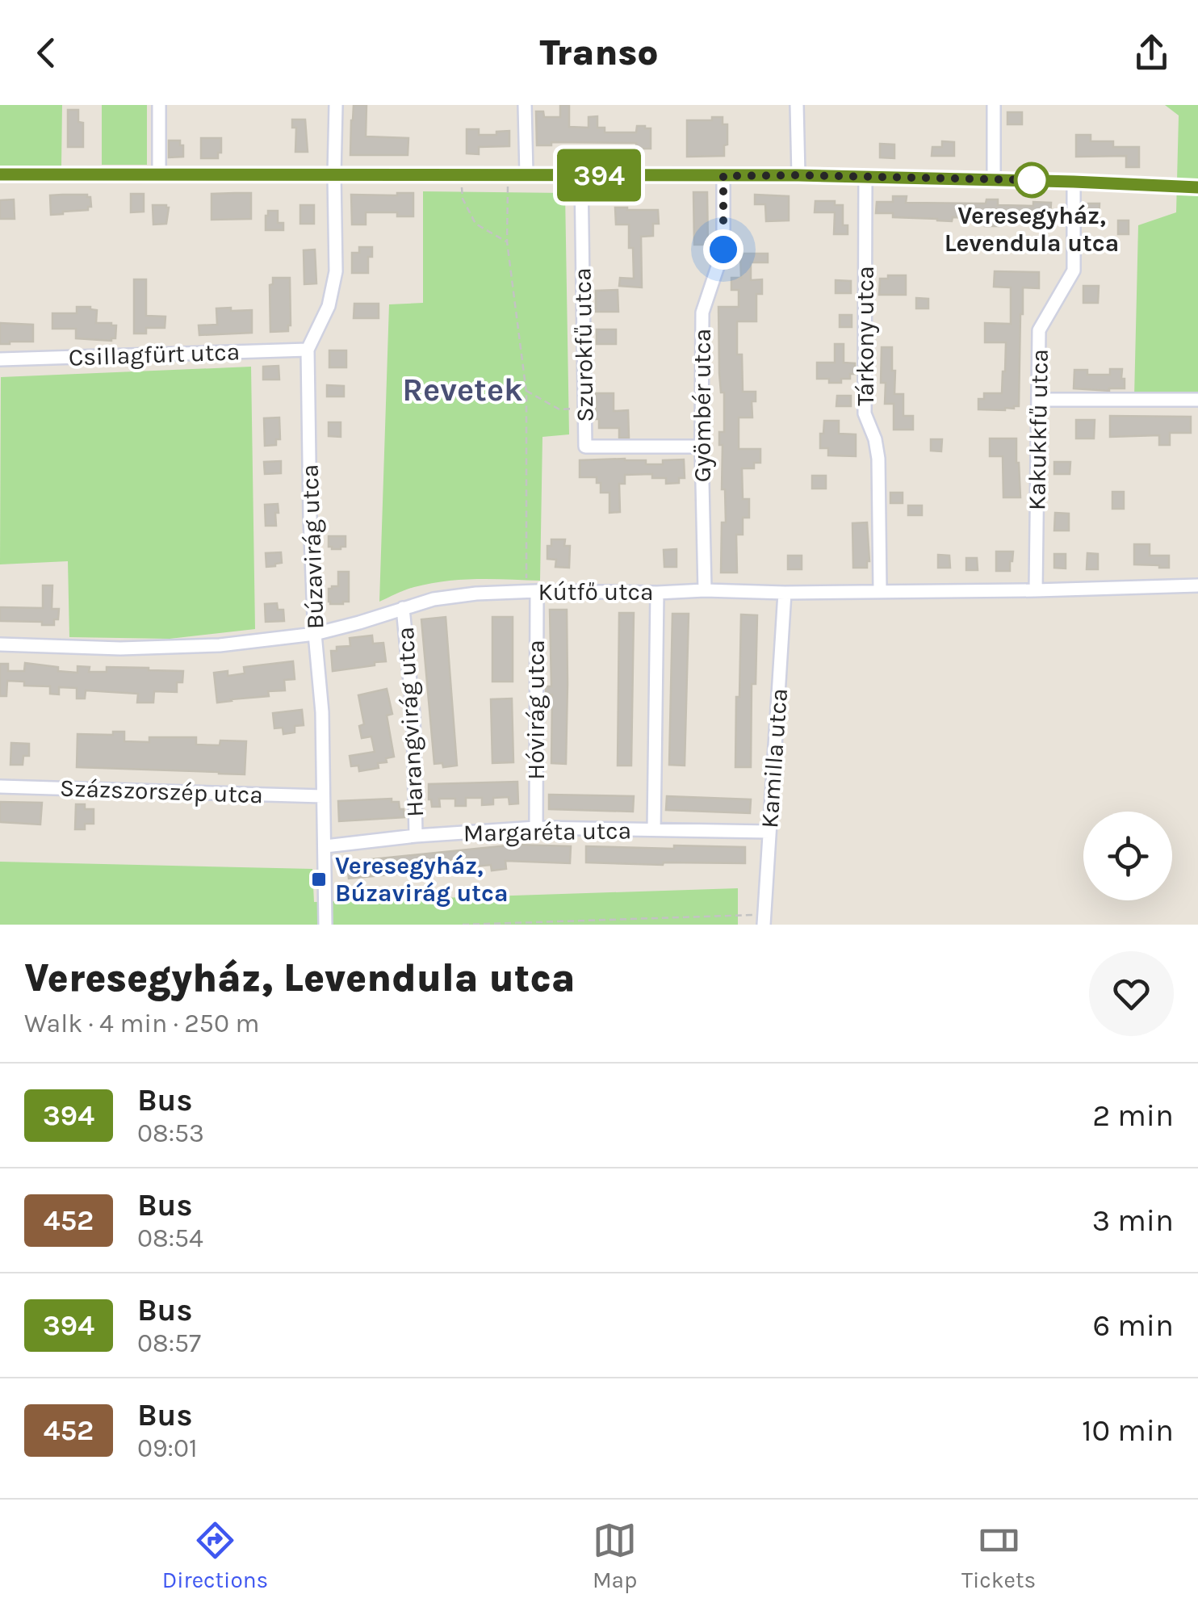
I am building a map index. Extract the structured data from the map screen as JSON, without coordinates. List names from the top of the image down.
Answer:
{
  "streets": {
    "street": [
      "Tárkony utca",
      "Szurokfű utca",
      "Csillagfürt utca",
      "Gyömbér utca",
      "Kakukkfű utca",
      "Búzavirág utca",
      "Kútfő utca",
      "Hóvirág utca",
      "Harangvirág utca",
      "Kamilla utca",
      "Százszorszép utca",
      "Margaréta utca"
    ]
  },
  "crossings": [
    ["Tárkony utca", "Kútfő utca"],
    ["Szurokfű utca", "Gyömbér utca"],
    ["Csillagfürt utca", "Búzavirág utca"],
    ["Gyömbér utca", "Kútfő utca"],
    ["Kakukkfű utca", "Kútfő utca"],
    ["Búzavirág utca", "Kútfő utca"],
    ["Búzavirág utca", "Százszorszép utca"],
    ["Búzavirág utca", "Margaréta utca"],
    ["Kútfő utca", "Hóvirág utca"],
    ["Kútfő utca", "Harangvirág utca"],
    ["Kútfő utca", "Kamilla utca"],
    ["Hóvirág utca", "Margaréta utca"],
    ["Harangvirág utca", "Margaréta utca"],
    ["Kamilla utca", "Margaréta utca"]
  ],
  "districts": ["Revetek"],
  "places": {
    "other": ["Veresegyház, Levendula utca"],
    "transit": ["Veresegyház, Búzavirág utca"]
  },
  "lines": ["bus line 394"],
  "page": {
    "header": "Transo",
    "on_map": "394",
    "heading": ["Veresegyház, Levendula utca", "Walk · 4 min · 250 m"],
    "list": [
      {
        "mark": "394",
        "name": "Bus",
        "note": "08:53",
        "value": "2 min"
      },
      {
        "mark": "452",
        "name": "Bus",
        "note": "08:54",
        "value": "3 min"
      },
      {
        "mark": "394",
        "name": "Bus",
        "note": "08:57",
        "value": "6 min"
      },
      {
        "mark": "452",
        "name": "Bus",
        "note": "09:01",
        "value": "10 min"
      }
    ],
    "tabs": ["Directions", "Map", "Tickets"]
  }
}
